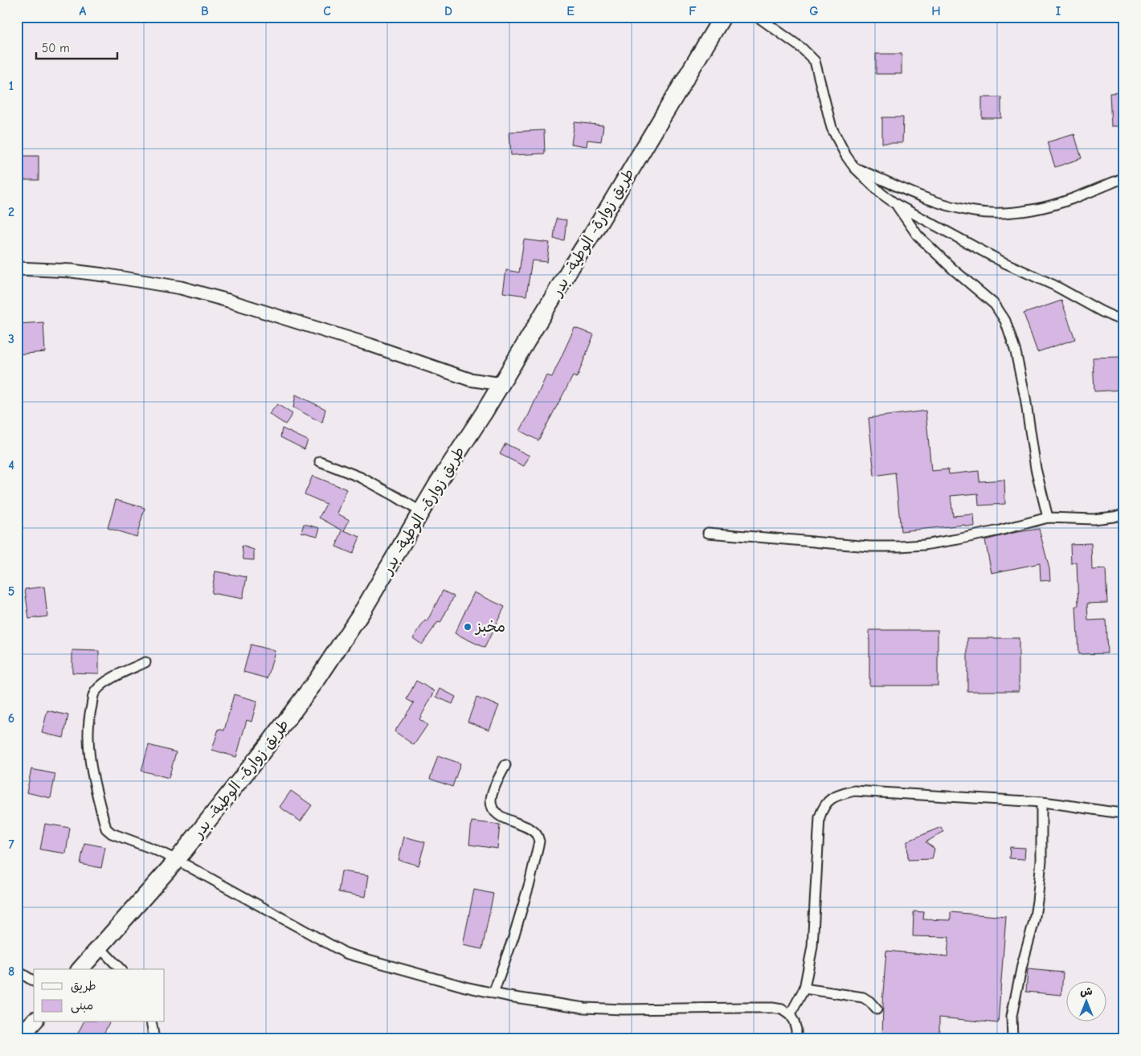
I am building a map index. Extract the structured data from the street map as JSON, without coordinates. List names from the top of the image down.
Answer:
{
  "streets": {
    "highway": ["طريق زوارة- الوطية- بدر"]
  },
  "places": ["مخبز"],
  "legend": ["طريق", "مبنى"],
  "scale_bar": "50 m",
  "north": "top",
  "grid": {
    "columns": [
      "A",
      "B",
      "C",
      "D",
      "E",
      "F",
      "G",
      "H",
      "I"
    ],
    "rows": [
      "1",
      "2",
      "3",
      "4",
      "5",
      "6",
      "7",
      "8"
    ]
  }
}
